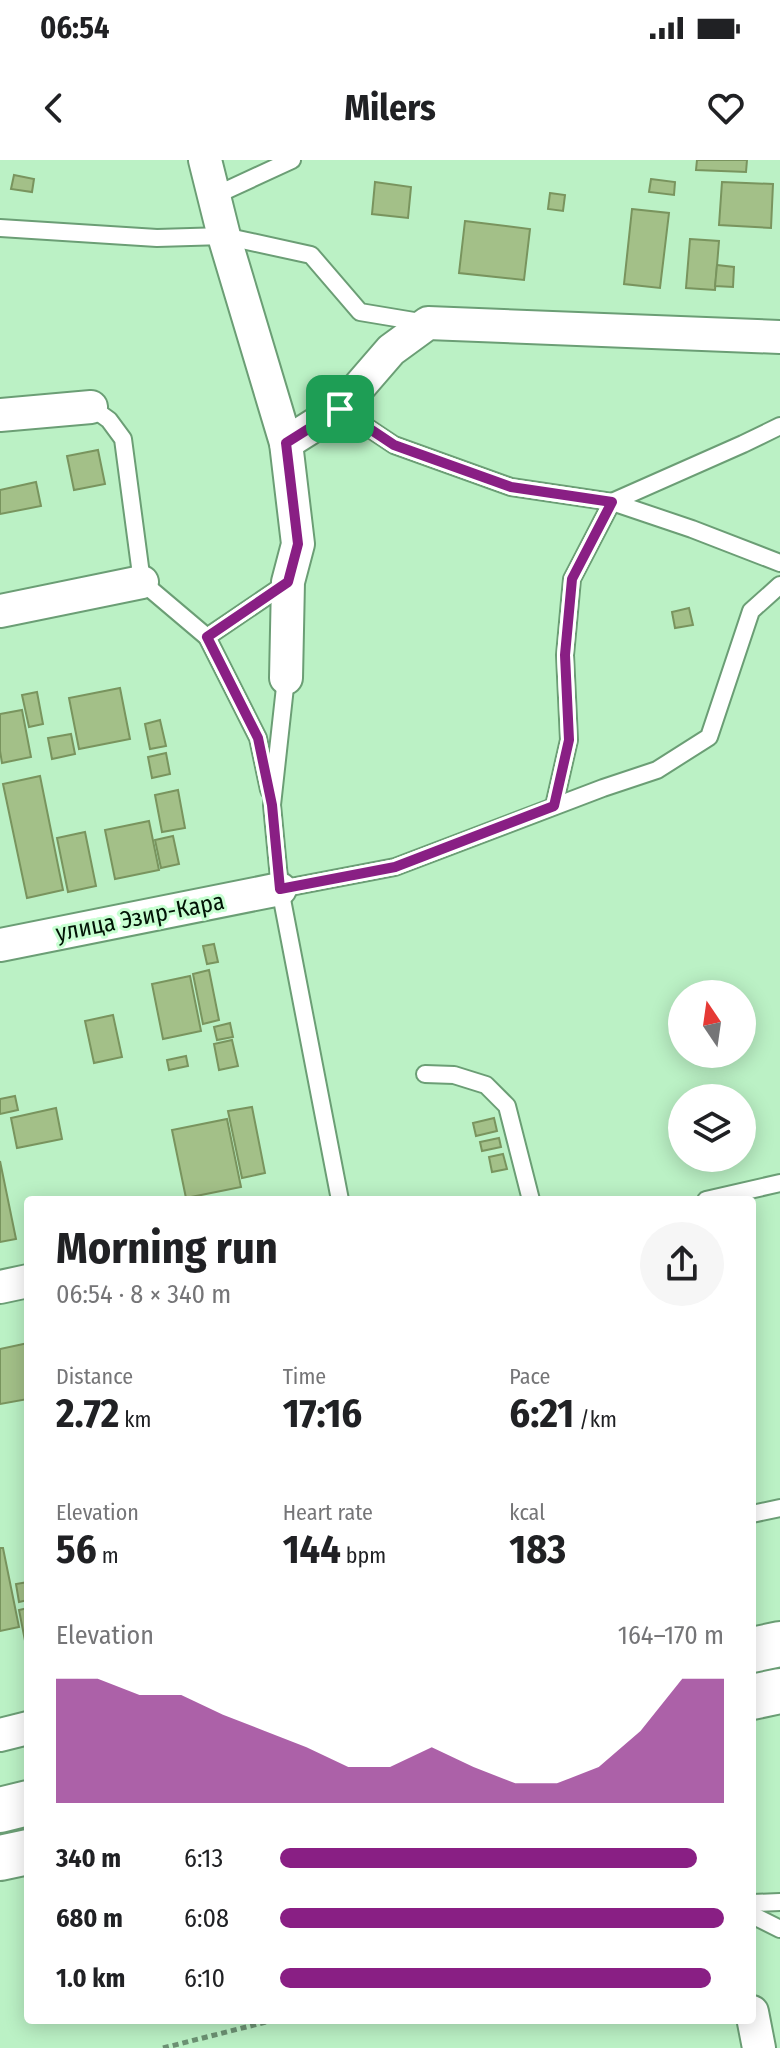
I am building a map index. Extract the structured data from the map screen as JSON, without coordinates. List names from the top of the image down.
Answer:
{
  "streets": {
    "street": ["улица Эзир-Кара"]
  },
  "north": "top",
  "page": {
    "status": "06:54",
    "header": "Milers",
    "heading": ["Morning run", "06:54 · 8 × 340 m"],
    "stats": [
      ["Distance", "2.72 km"],
      ["Time", "17:16"],
      ["Pace", "6:21 /km"],
      ["Elevation", "56 m"],
      ["Heart rate", "144 bpm"],
      ["kcal", "183"]
    ],
    "chart": ["Elevation", "164–170 m"],
    "list": [
      {
        "name": "340 m",
        "note": "6:13"
      },
      {
        "name": "680 m",
        "note": "6:08"
      },
      {
        "name": "1.0 km",
        "note": "6:10"
      }
    ]
  }
}
